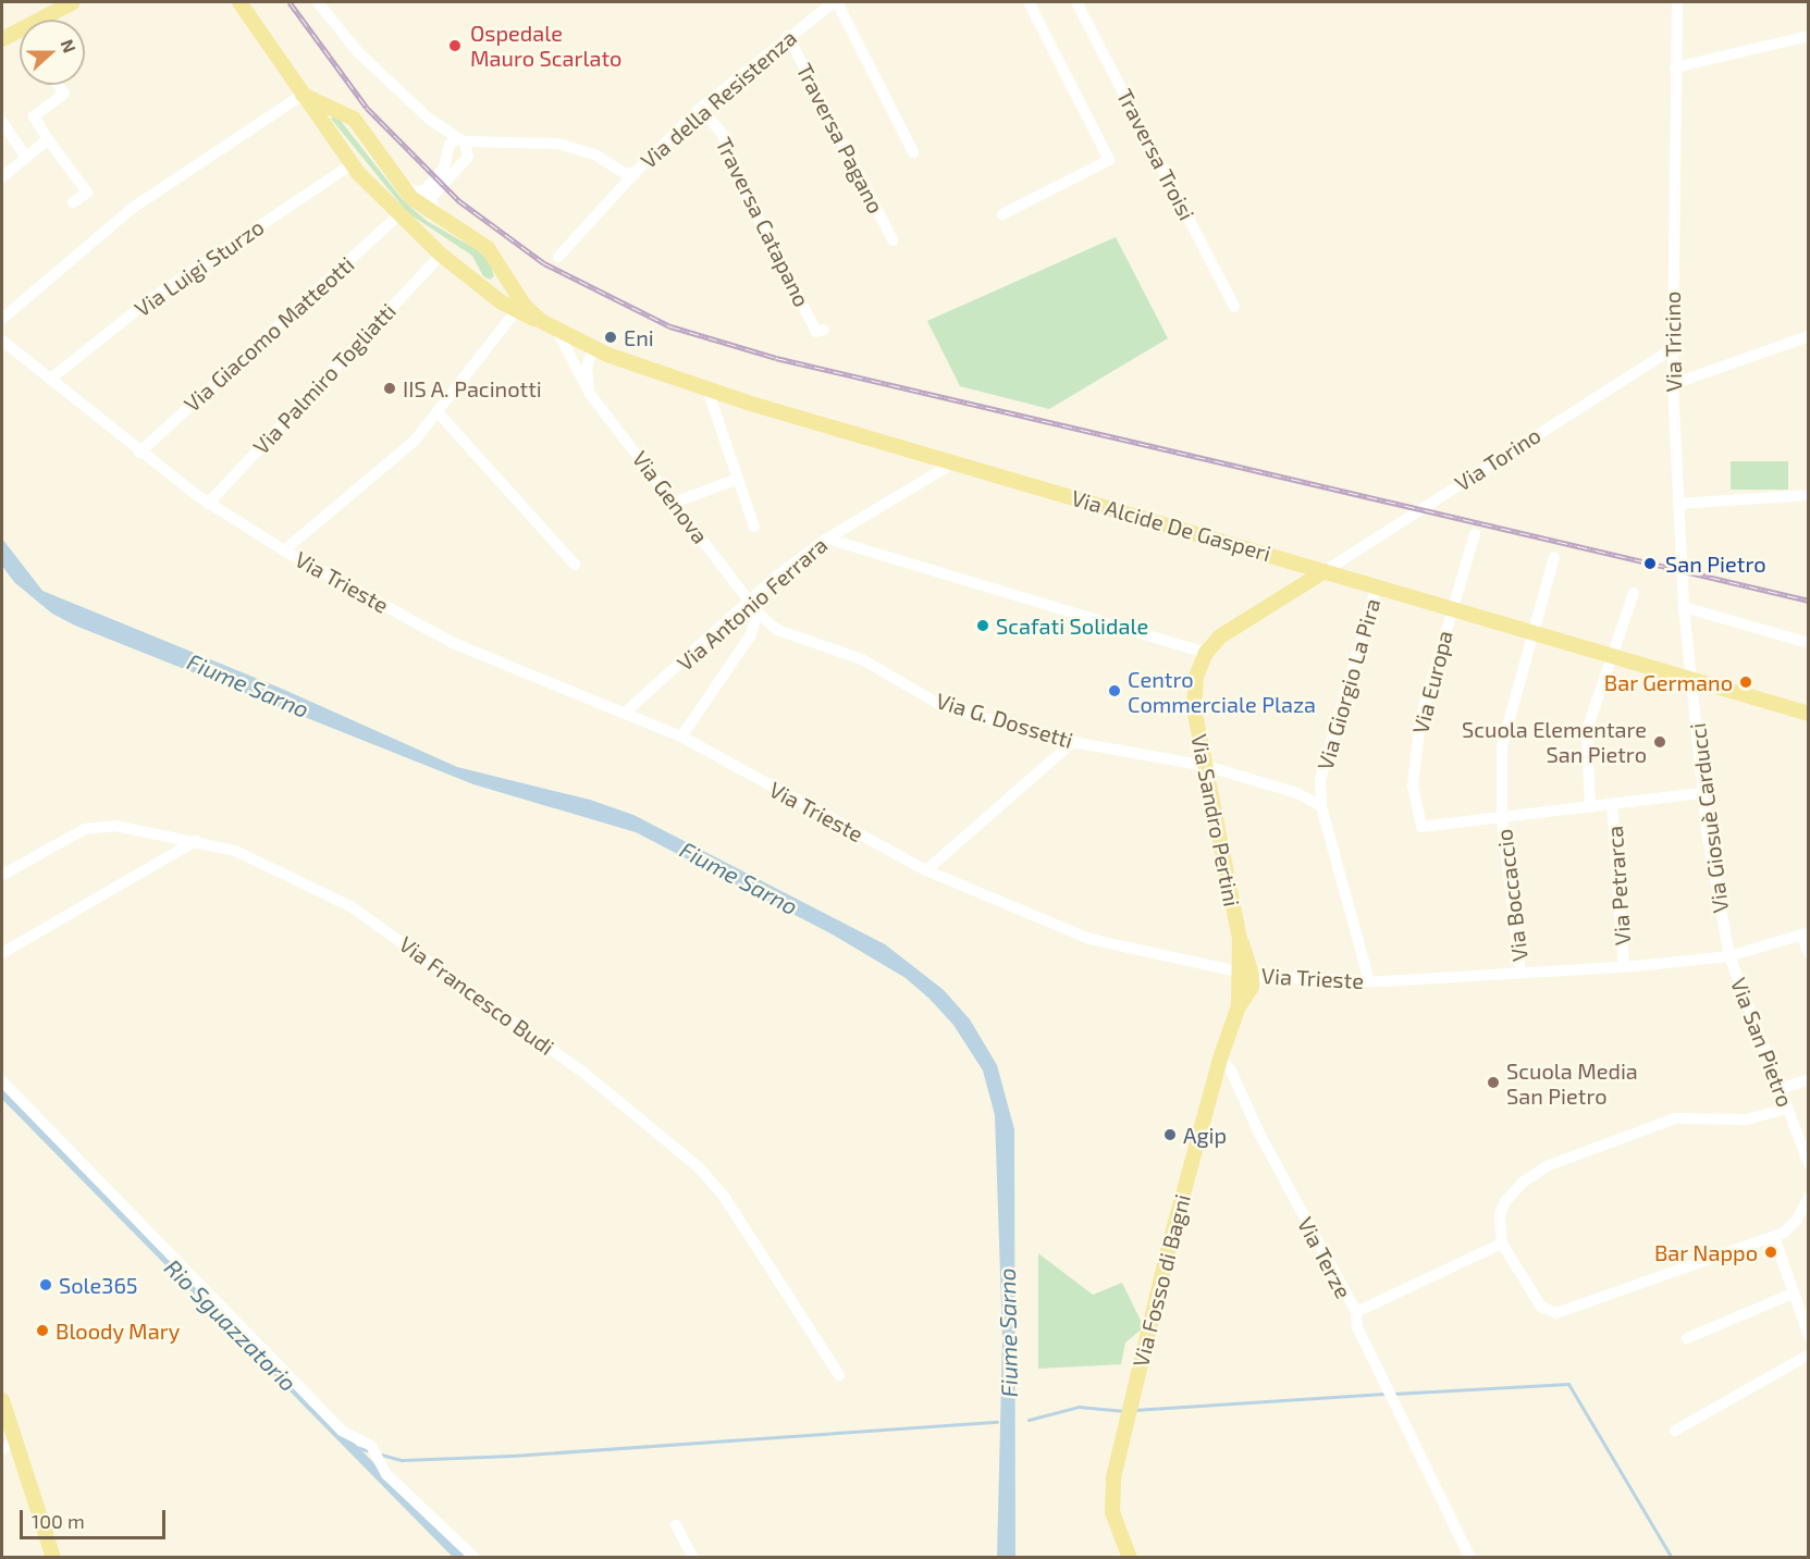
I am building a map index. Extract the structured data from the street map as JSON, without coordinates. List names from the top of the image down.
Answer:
{
  "streets": {
    "main road": ["Via Alcide De Gasperi", "Via Sandro Pertini", "Via Fosso di Bagni"],
    "street": [
      "Via della Resistenza",
      "Traversa Pagano",
      "Traversa Troisi",
      "Traversa Catapano",
      "Via Luigi Sturzo",
      "Via Giacomo Matteotti",
      "Via Tricino",
      "Via Palmiro Togliatti",
      "Via Torino",
      "Via Genova",
      "Via Trieste",
      "Via Antonio Ferrara",
      "Via Europa",
      "Via Giorgio La Pira",
      "Via G. Dossetti",
      "Via Giosuè Carducci",
      "Via Petrarca",
      "Via Boccaccio",
      "Via Francesco Budi",
      "Via San Pietro",
      "Via Terze"
    ]
  },
  "crossings": [
    ["Via della Resistenza", "Traversa Pagano"],
    ["Via della Resistenza", "Traversa Catapano"],
    ["Via Luigi Sturzo", "Via Alcide De Gasperi"],
    ["Via Luigi Sturzo", "Via Trieste"],
    ["Via Giacomo Matteotti", "Via Alcide De Gasperi"],
    ["Via Giacomo Matteotti", "Via Trieste"],
    ["Via Tricino", "Via Torino"],
    ["Via Tricino", "Via Alcide De Gasperi"],
    ["Via Tricino", "Via Giosuè Carducci"],
    ["Via Palmiro Togliatti", "Via Alcide De Gasperi"],
    ["Via Palmiro Togliatti", "Via Trieste"],
    ["Via Torino", "Via Alcide De Gasperi"],
    ["Via Torino", "Via Sandro Pertini"],
    ["Via Genova", "Via Alcide De Gasperi"],
    ["Via Genova", "Via Antonio Ferrara"],
    ["Via Genova", "Via G. Dossetti"],
    ["Via Alcide De Gasperi", "Via Antonio Ferrara"],
    ["Via Alcide De Gasperi", "Via Europa"],
    ["Via Alcide De Gasperi", "Via Giorgio La Pira"],
    ["Via Alcide De Gasperi", "Via Giosuè Carducci"],
    ["Via Alcide De Gasperi", "Via Sandro Pertini"],
    ["Via Alcide De Gasperi", "Via Boccaccio"],
    ["Via Trieste", "Via Antonio Ferrara"],
    ["Via Trieste", "Via Giorgio La Pira"],
    ["Via Trieste", "Via Giosuè Carducci"],
    ["Via Trieste", "Via Sandro Pertini"],
    ["Via Trieste", "Via Petrarca"],
    ["Via Trieste", "Via Boccaccio"],
    ["Via Trieste", "Via San Pietro"],
    ["Via Trieste", "Via Fosso di Bagni"],
    ["Via Antonio Ferrara", "Via G. Dossetti"],
    ["Via Europa", "Via Boccaccio"],
    ["Via Giorgio La Pira", "Via G. Dossetti"],
    ["Via G. Dossetti", "Via Sandro Pertini"],
    ["Via Giosuè Carducci", "Via San Pietro"],
    ["Via Sandro Pertini", "Via Fosso di Bagni"],
    ["Via Terze", "Via Fosso di Bagni"]
  ],
  "water": ["Fiume Sarno", "Rio Sguazzatorio"],
  "places": [
    "Ospedale Mauro Scarlato",
    "Eni",
    "IIS A. Pacinotti",
    "San Pietro",
    "Scafati Solidale",
    "Bar Germano",
    "Centro Commerciale Plaza",
    "Scuola Elementare San Pietro",
    "Scuola Media San Pietro",
    "Agip",
    "Bar Nappo",
    "Sole365",
    "Bloody Mary"
  ],
  "scale_bar": "100 m",
  "north": "right"
}
